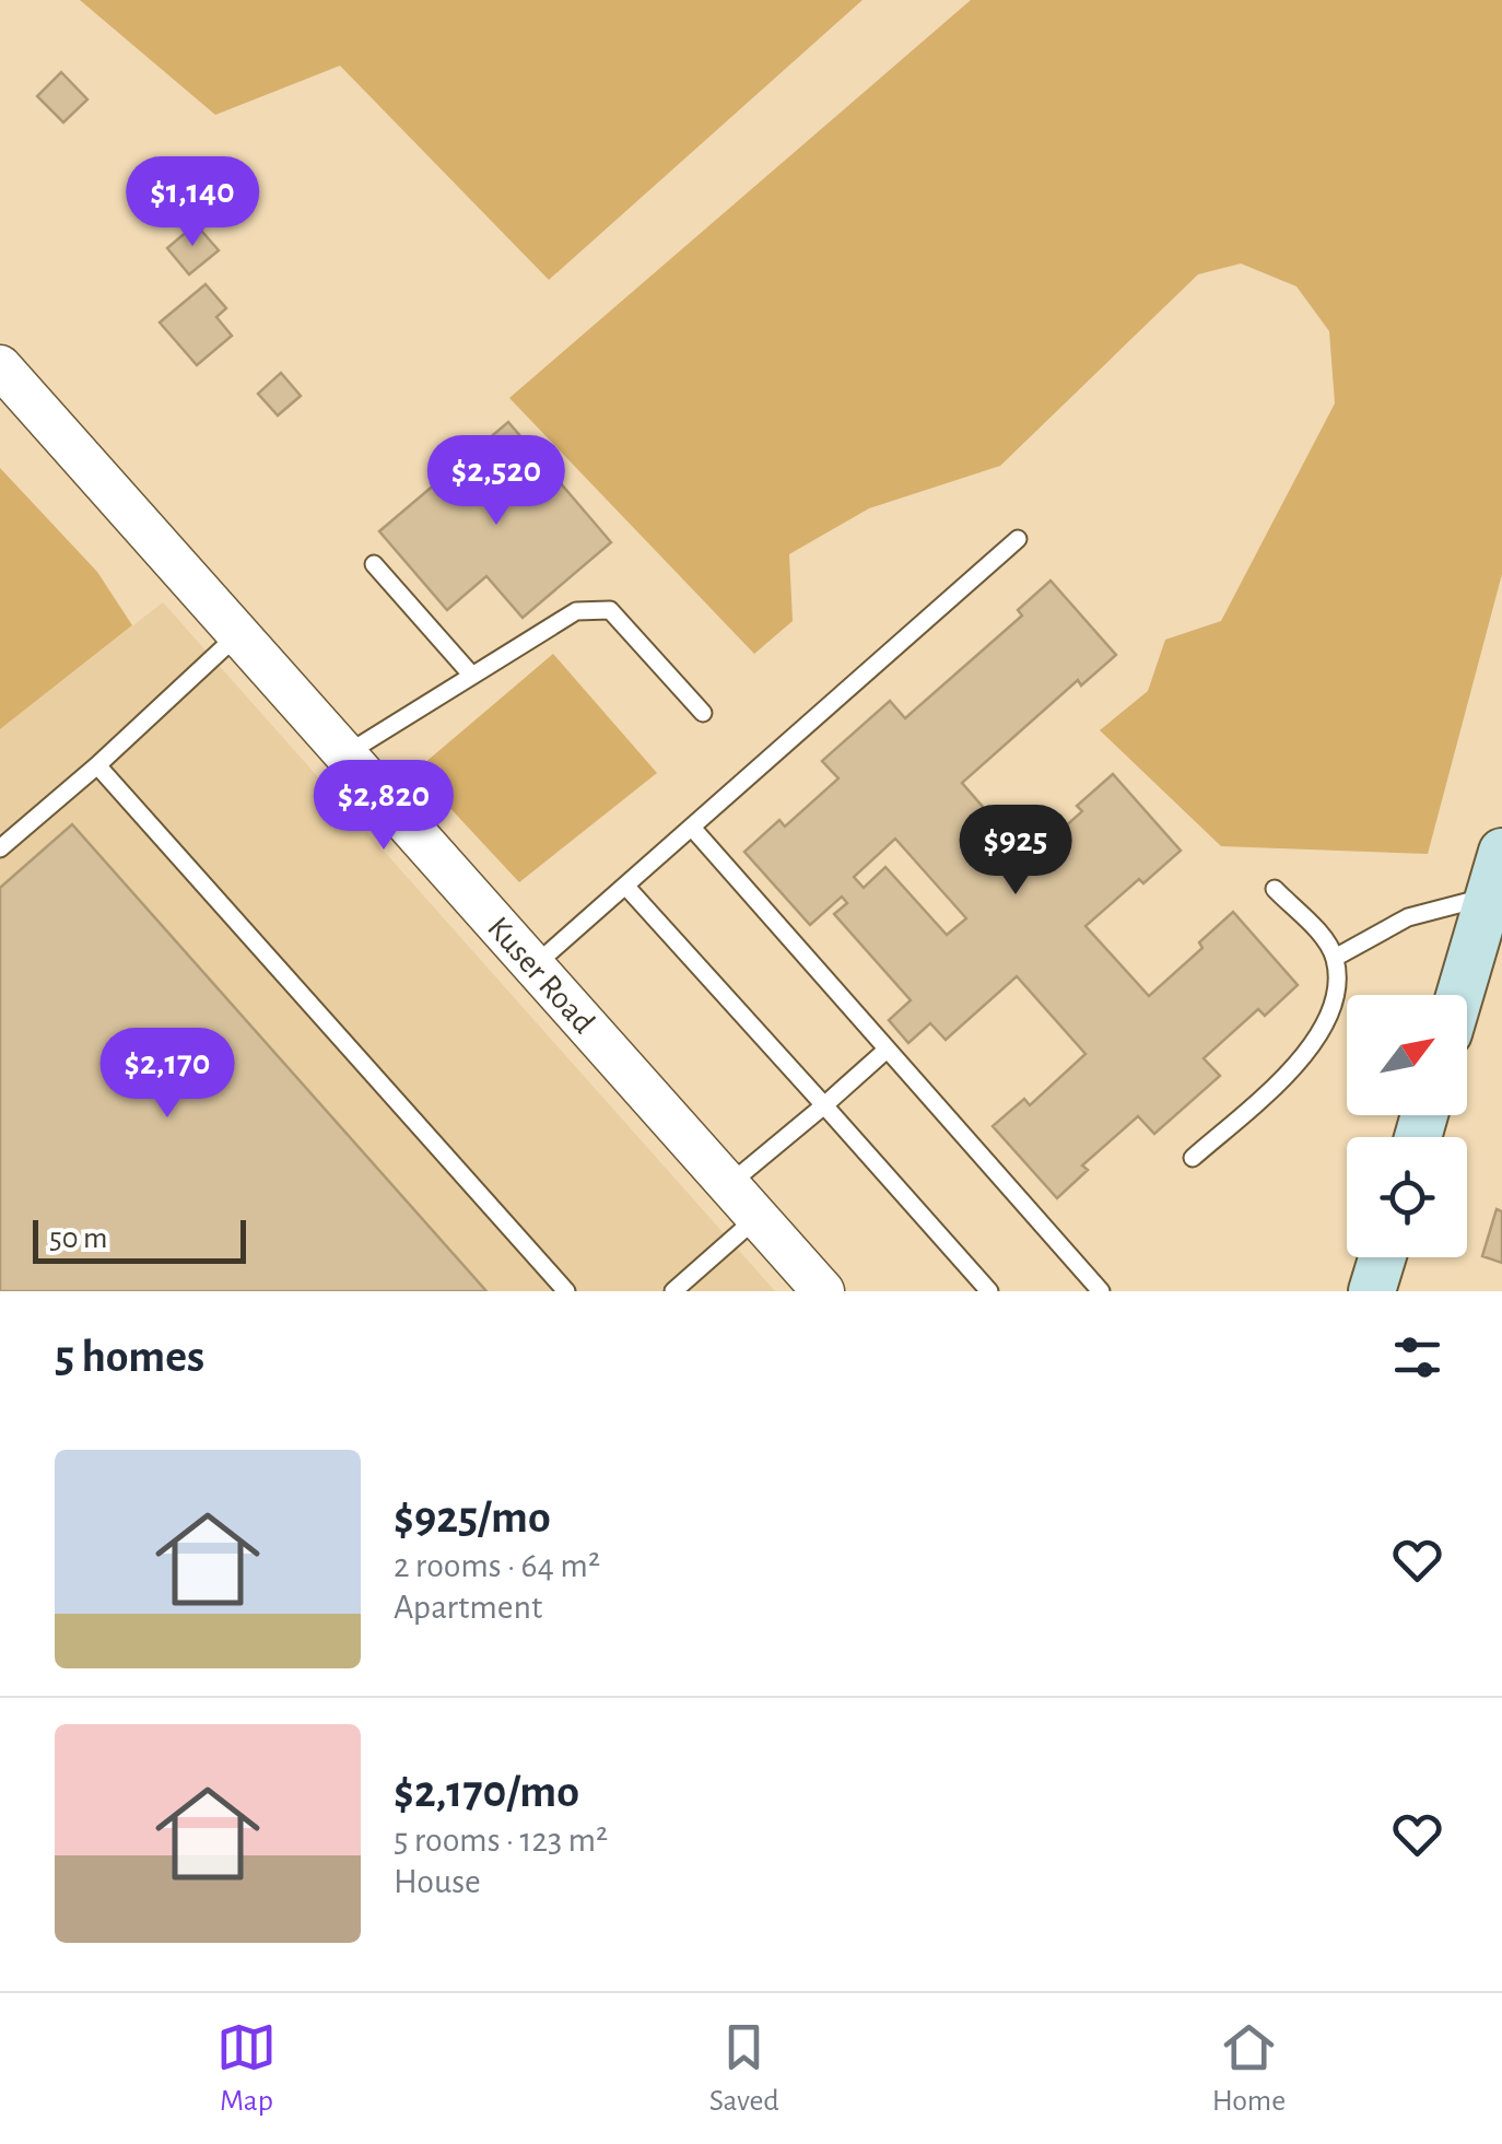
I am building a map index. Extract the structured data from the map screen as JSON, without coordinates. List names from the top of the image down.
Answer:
{
  "streets": {
    "street": ["Kuser Road"]
  },
  "scale_bar": "50 m",
  "north": "top right",
  "page": {
    "price": [
      "$1,140",
      "$2,520",
      "$2,820",
      "$925",
      "$2,170"
    ],
    "scale": "50 m",
    "heading": "5 homes",
    "list": [
      {
        "name": "$925/mo",
        "note": "2 rooms · 64 m² · Apartment"
      },
      {
        "name": "$2,170/mo",
        "note": "5 rooms · 123 m² · House"
      }
    ],
    "tabs": ["Map", "Saved", "Home"]
  }
}
